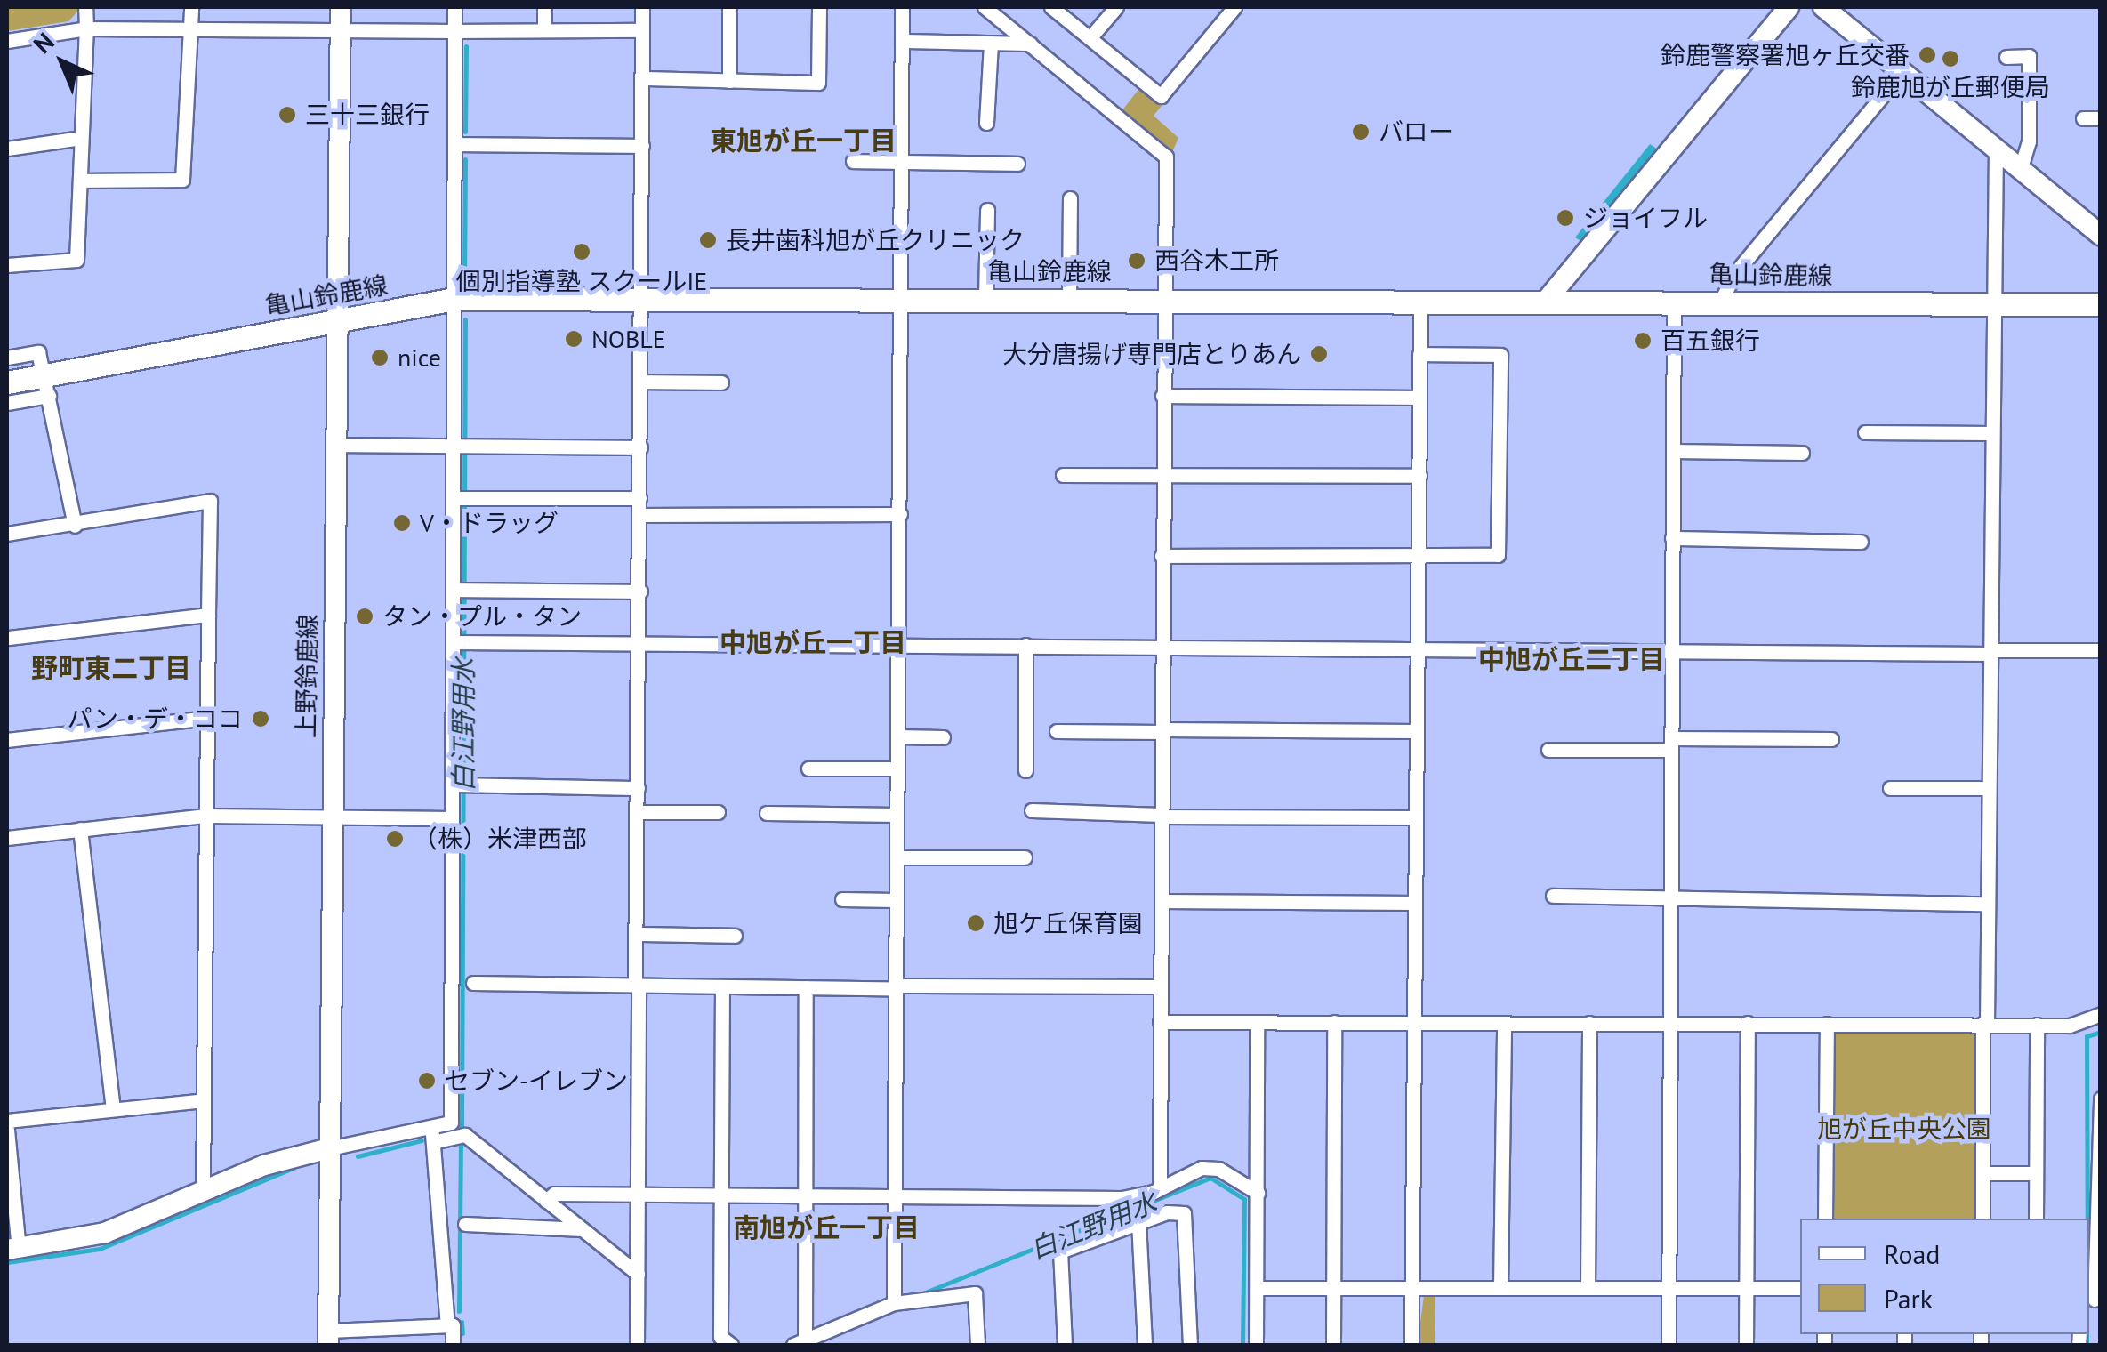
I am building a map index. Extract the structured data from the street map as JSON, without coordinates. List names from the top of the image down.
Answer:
{
  "streets": {
    "main road": ["亀山鈴鹿線", "上野鈴鹿線"]
  },
  "crossings": [
    ["亀山鈴鹿線", "上野鈴鹿線"]
  ],
  "districts": [
    "東旭が丘一丁目",
    "中旭が丘一丁目",
    "中旭が丘二丁目",
    "野町東二丁目",
    "南旭が丘一丁目"
  ],
  "water": ["白江野用水"],
  "parks": ["旭が丘中央公園"],
  "places": [
    "鈴鹿警察署旭ヶ丘交番",
    "鈴鹿旭が丘郵便局",
    "三十三銀行",
    "バロー",
    "ジョイフル",
    "長井歯科旭が丘クリニック",
    "個別指導塾 スクールIE",
    "西谷木工所",
    "NOBLE",
    "百五銀行",
    "大分唐揚げ専門店とりあん",
    "nice",
    "V・ドラッグ",
    "タン・プル・タン",
    "パン・デ・ココ",
    "（株）米津西部",
    "旭ケ丘保育園",
    "セブン-イレブン"
  ],
  "legend": ["Road", "Park"],
  "north": "top left"
}
